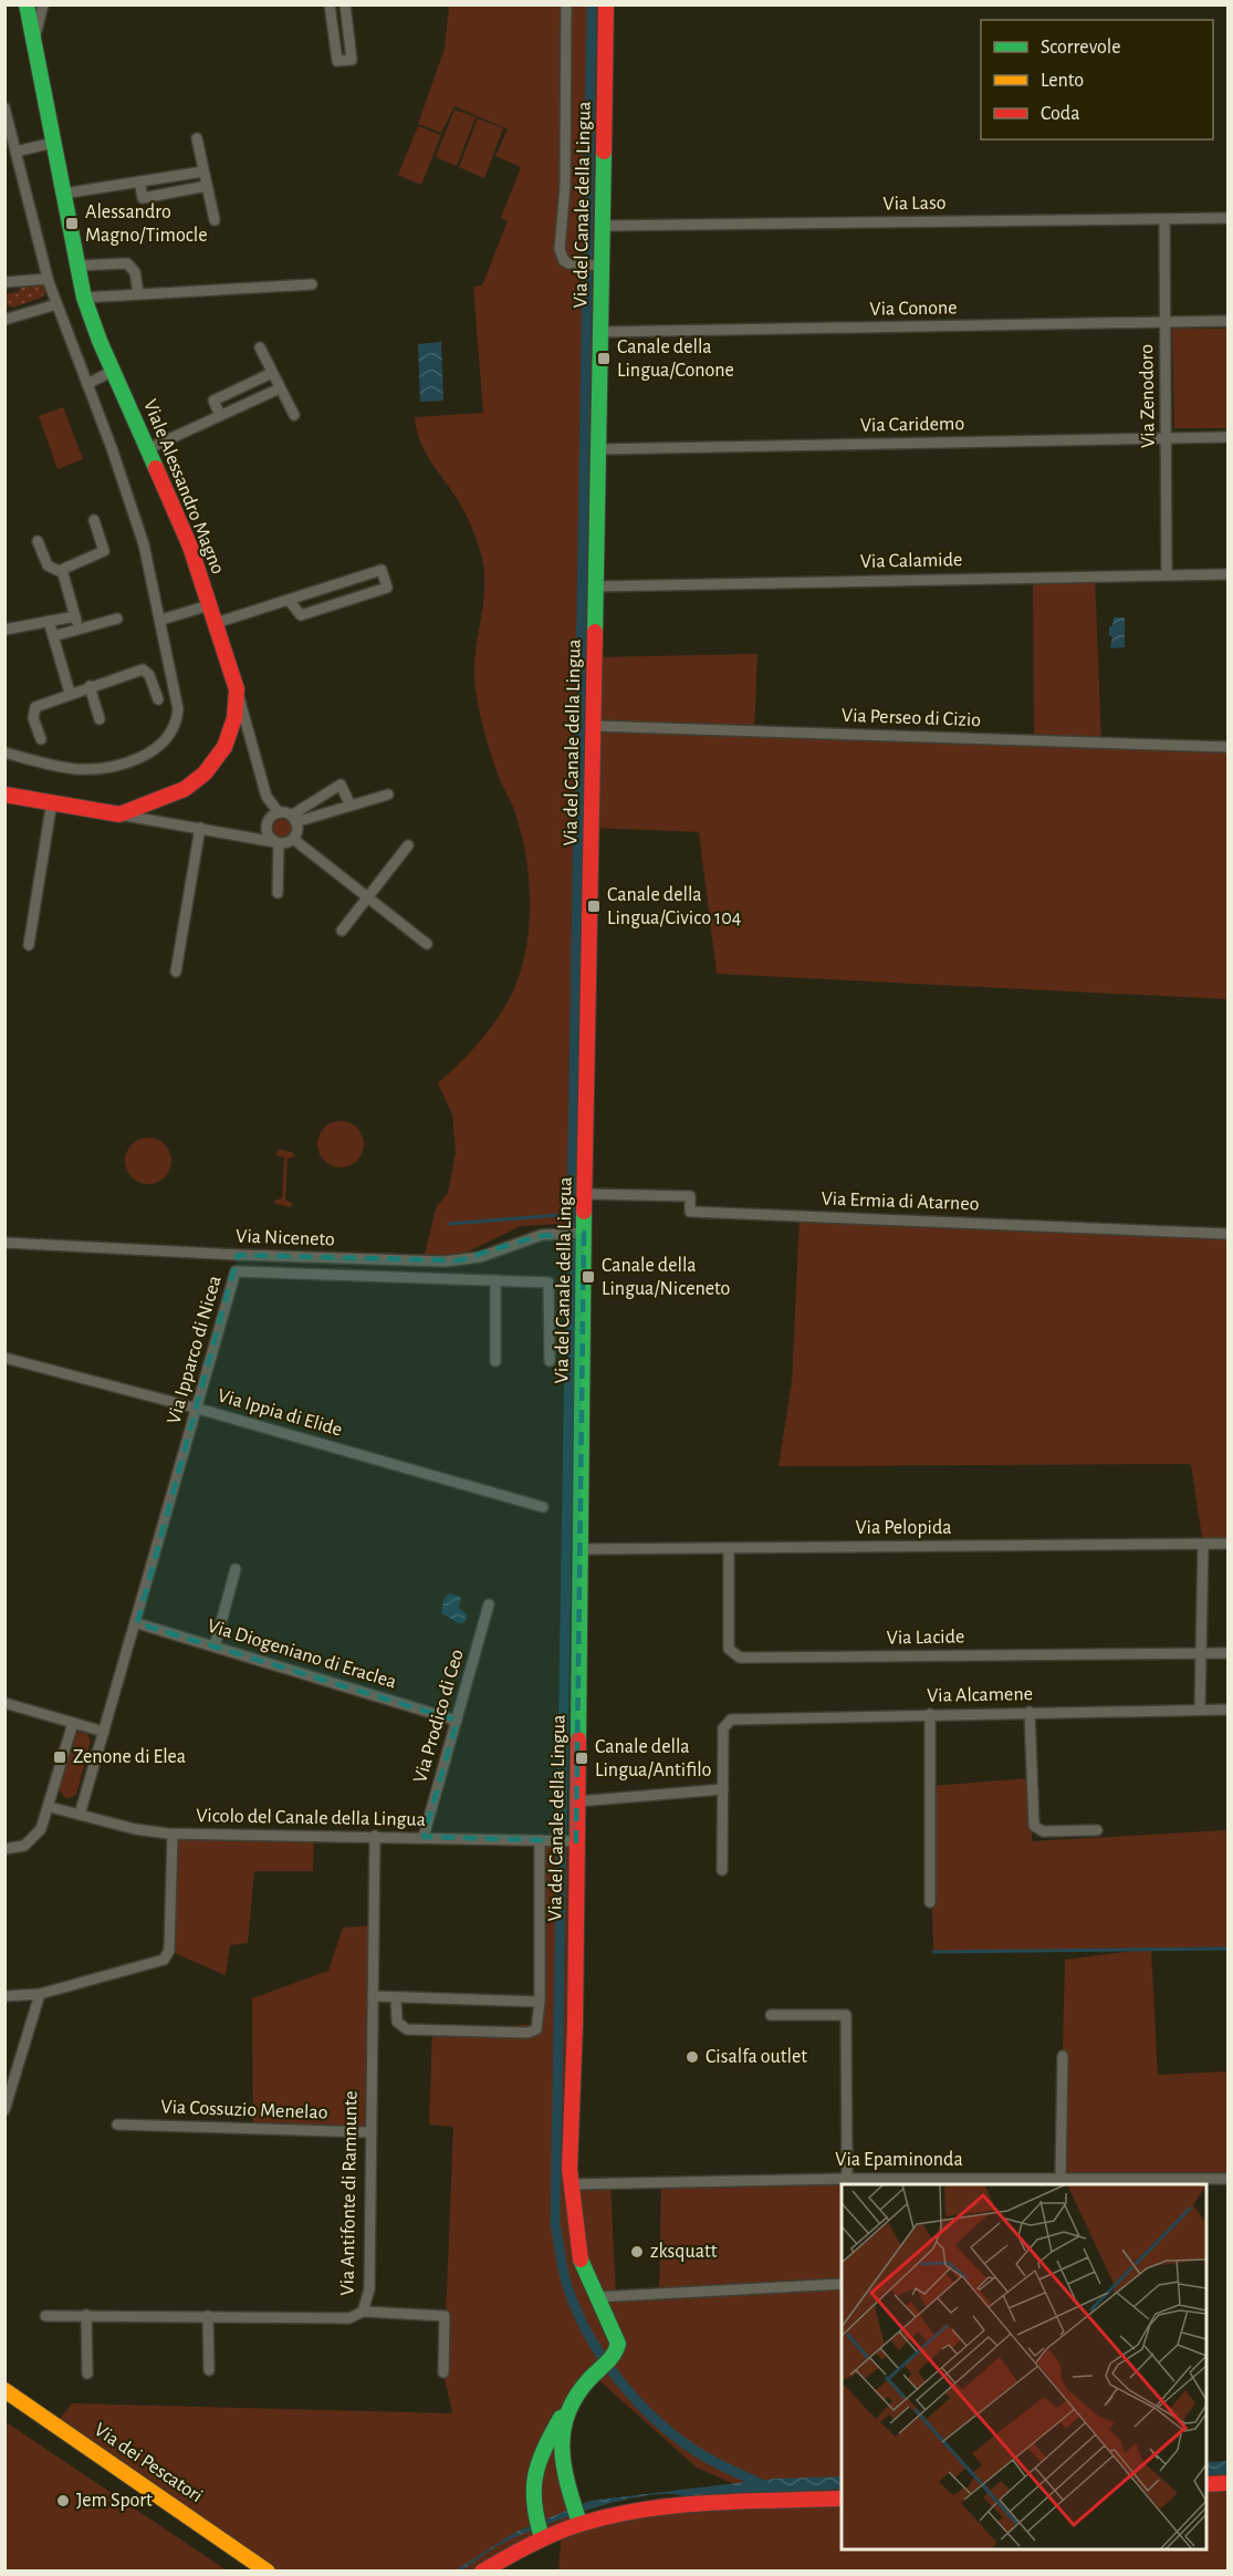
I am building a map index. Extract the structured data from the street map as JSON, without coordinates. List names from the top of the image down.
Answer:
{
  "streets": {
    "street": [
      "Via Laso",
      "Via del Canale della Lingua",
      "Via Conone",
      "Via Zenodoro",
      "Via Caridemo",
      "Viale Alessandro Magno",
      "Via Calamide",
      "Via Perseo di Cizio",
      "Via Ermia di Atarneo",
      "Via Niceneto",
      "Via Ipparco di Nicea",
      "Via Ippia di Elide",
      "Via Pelopida",
      "Via Lacide",
      "Via Diogeniano di Eraclea",
      "Via Alcamene",
      "Via Prodico di Ceo",
      "Vicolo del Canale della Lingua",
      "Via Cossuzio Menelao",
      "Via Epaminonda",
      "Via Antifonte di Ramnunte",
      "Via dei Pescatori"
    ]
  },
  "crossings": [
    ["Via Laso", "Via del Canale della Lingua"],
    ["Via Laso", "Via Zenodoro"],
    ["Via del Canale della Lingua", "Via Conone"],
    ["Via del Canale della Lingua", "Via Caridemo"],
    ["Via del Canale della Lingua", "Via Calamide"],
    ["Via del Canale della Lingua", "Via Perseo di Cizio"],
    ["Via del Canale della Lingua", "Via Ermia di Atarneo"],
    ["Via del Canale della Lingua", "Via Niceneto"],
    ["Via del Canale della Lingua", "Via Pelopida"],
    ["Via del Canale della Lingua", "Vicolo del Canale della Lingua"],
    ["Via del Canale della Lingua", "Via Epaminonda"],
    ["Via Conone", "Via Zenodoro"],
    ["Via Zenodoro", "Via Caridemo"],
    ["Via Zenodoro", "Via Calamide"],
    ["Via Ipparco di Nicea", "Via Ippia di Elide"],
    ["Via Ipparco di Nicea", "Via Diogeniano di Eraclea"],
    ["Via Ipparco di Nicea", "Vicolo del Canale della Lingua"],
    ["Via Pelopida", "Via Lacide"],
    ["Via Diogeniano di Eraclea", "Via Prodico di Ceo"],
    ["Via Prodico di Ceo", "Vicolo del Canale della Lingua"],
    ["Vicolo del Canale della Lingua", "Via Antifonte di Ramnunte"],
    ["Via Cossuzio Menelao", "Via Antifonte di Ramnunte"]
  ],
  "places": {
    "transit": [
      "Alessandro Magno/Timocle",
      "Canale della Lingua/Conone",
      "Canale della Lingua/Civico 104",
      "Canale della Lingua/Niceneto",
      "Zenone di Elea",
      "Canale della Lingua/Antifilo"
    ],
    "other": ["Cisalfa outlet", "zksquatt", "Jem Sport"]
  },
  "legend": ["Scorrevole", "Lento", "Coda"]
}
